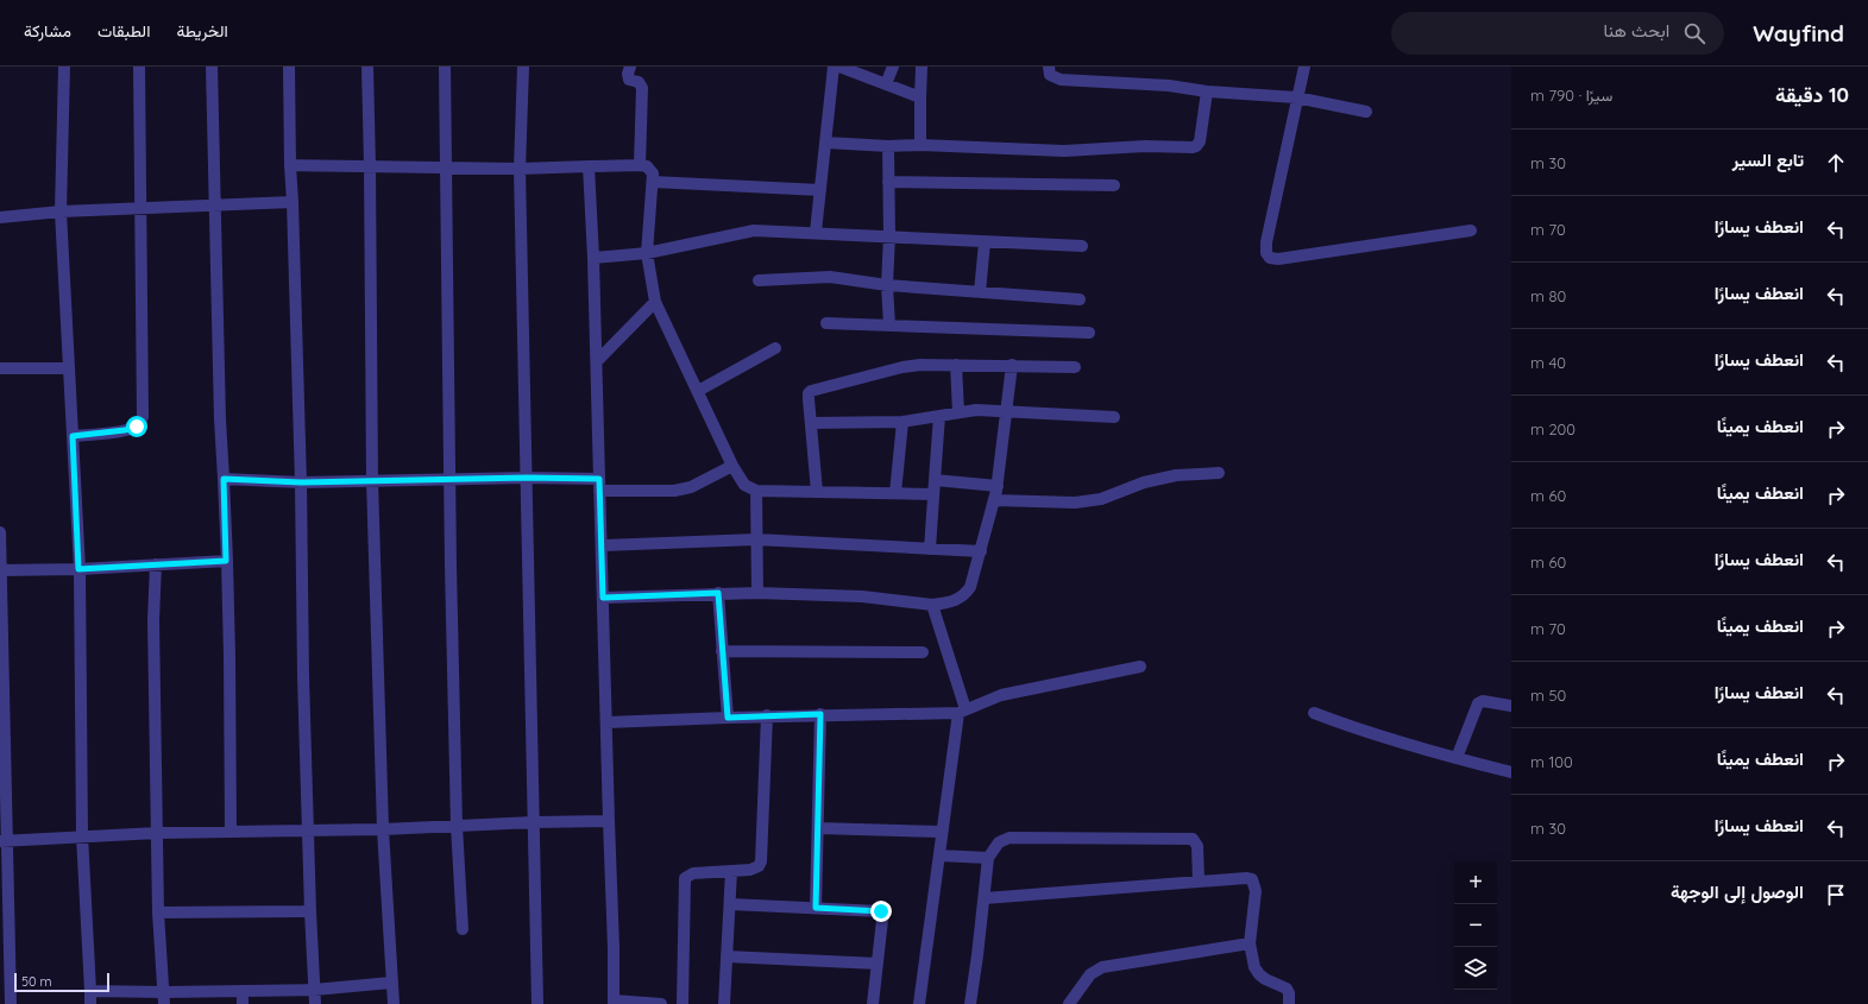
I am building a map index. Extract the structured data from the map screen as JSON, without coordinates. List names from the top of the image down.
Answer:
{
  "scale_bar": "50 m",
  "page": {
    "header": "Wayfind",
    "search": "ابحث هنا",
    "nav": ["الخريطة", "الطبقات", "مشاركة"],
    "heading": ["10 دقيقة", "سيرًا · 790 m"],
    "list": [
      ["تابع السير", "30 m"],
      ["انعطف يسارًا", "70 m"],
      ["انعطف يسارًا", "80 m"],
      ["انعطف يسارًا", "40 m"],
      ["انعطف يمينًا", "200 m"],
      ["انعطف يمينًا", "60 m"],
      ["انعطف يسارًا", "60 m"],
      ["انعطف يمينًا", "70 m"],
      ["انعطف يسارًا", "50 m"],
      ["انعطف يمينًا", "100 m"],
      ["انعطف يسارًا", "30 m"],
      "الوصول إلى الوجهة"
    ],
    "map_buttons": ["+", "−"],
    "scale": "50 m"
  }
}
